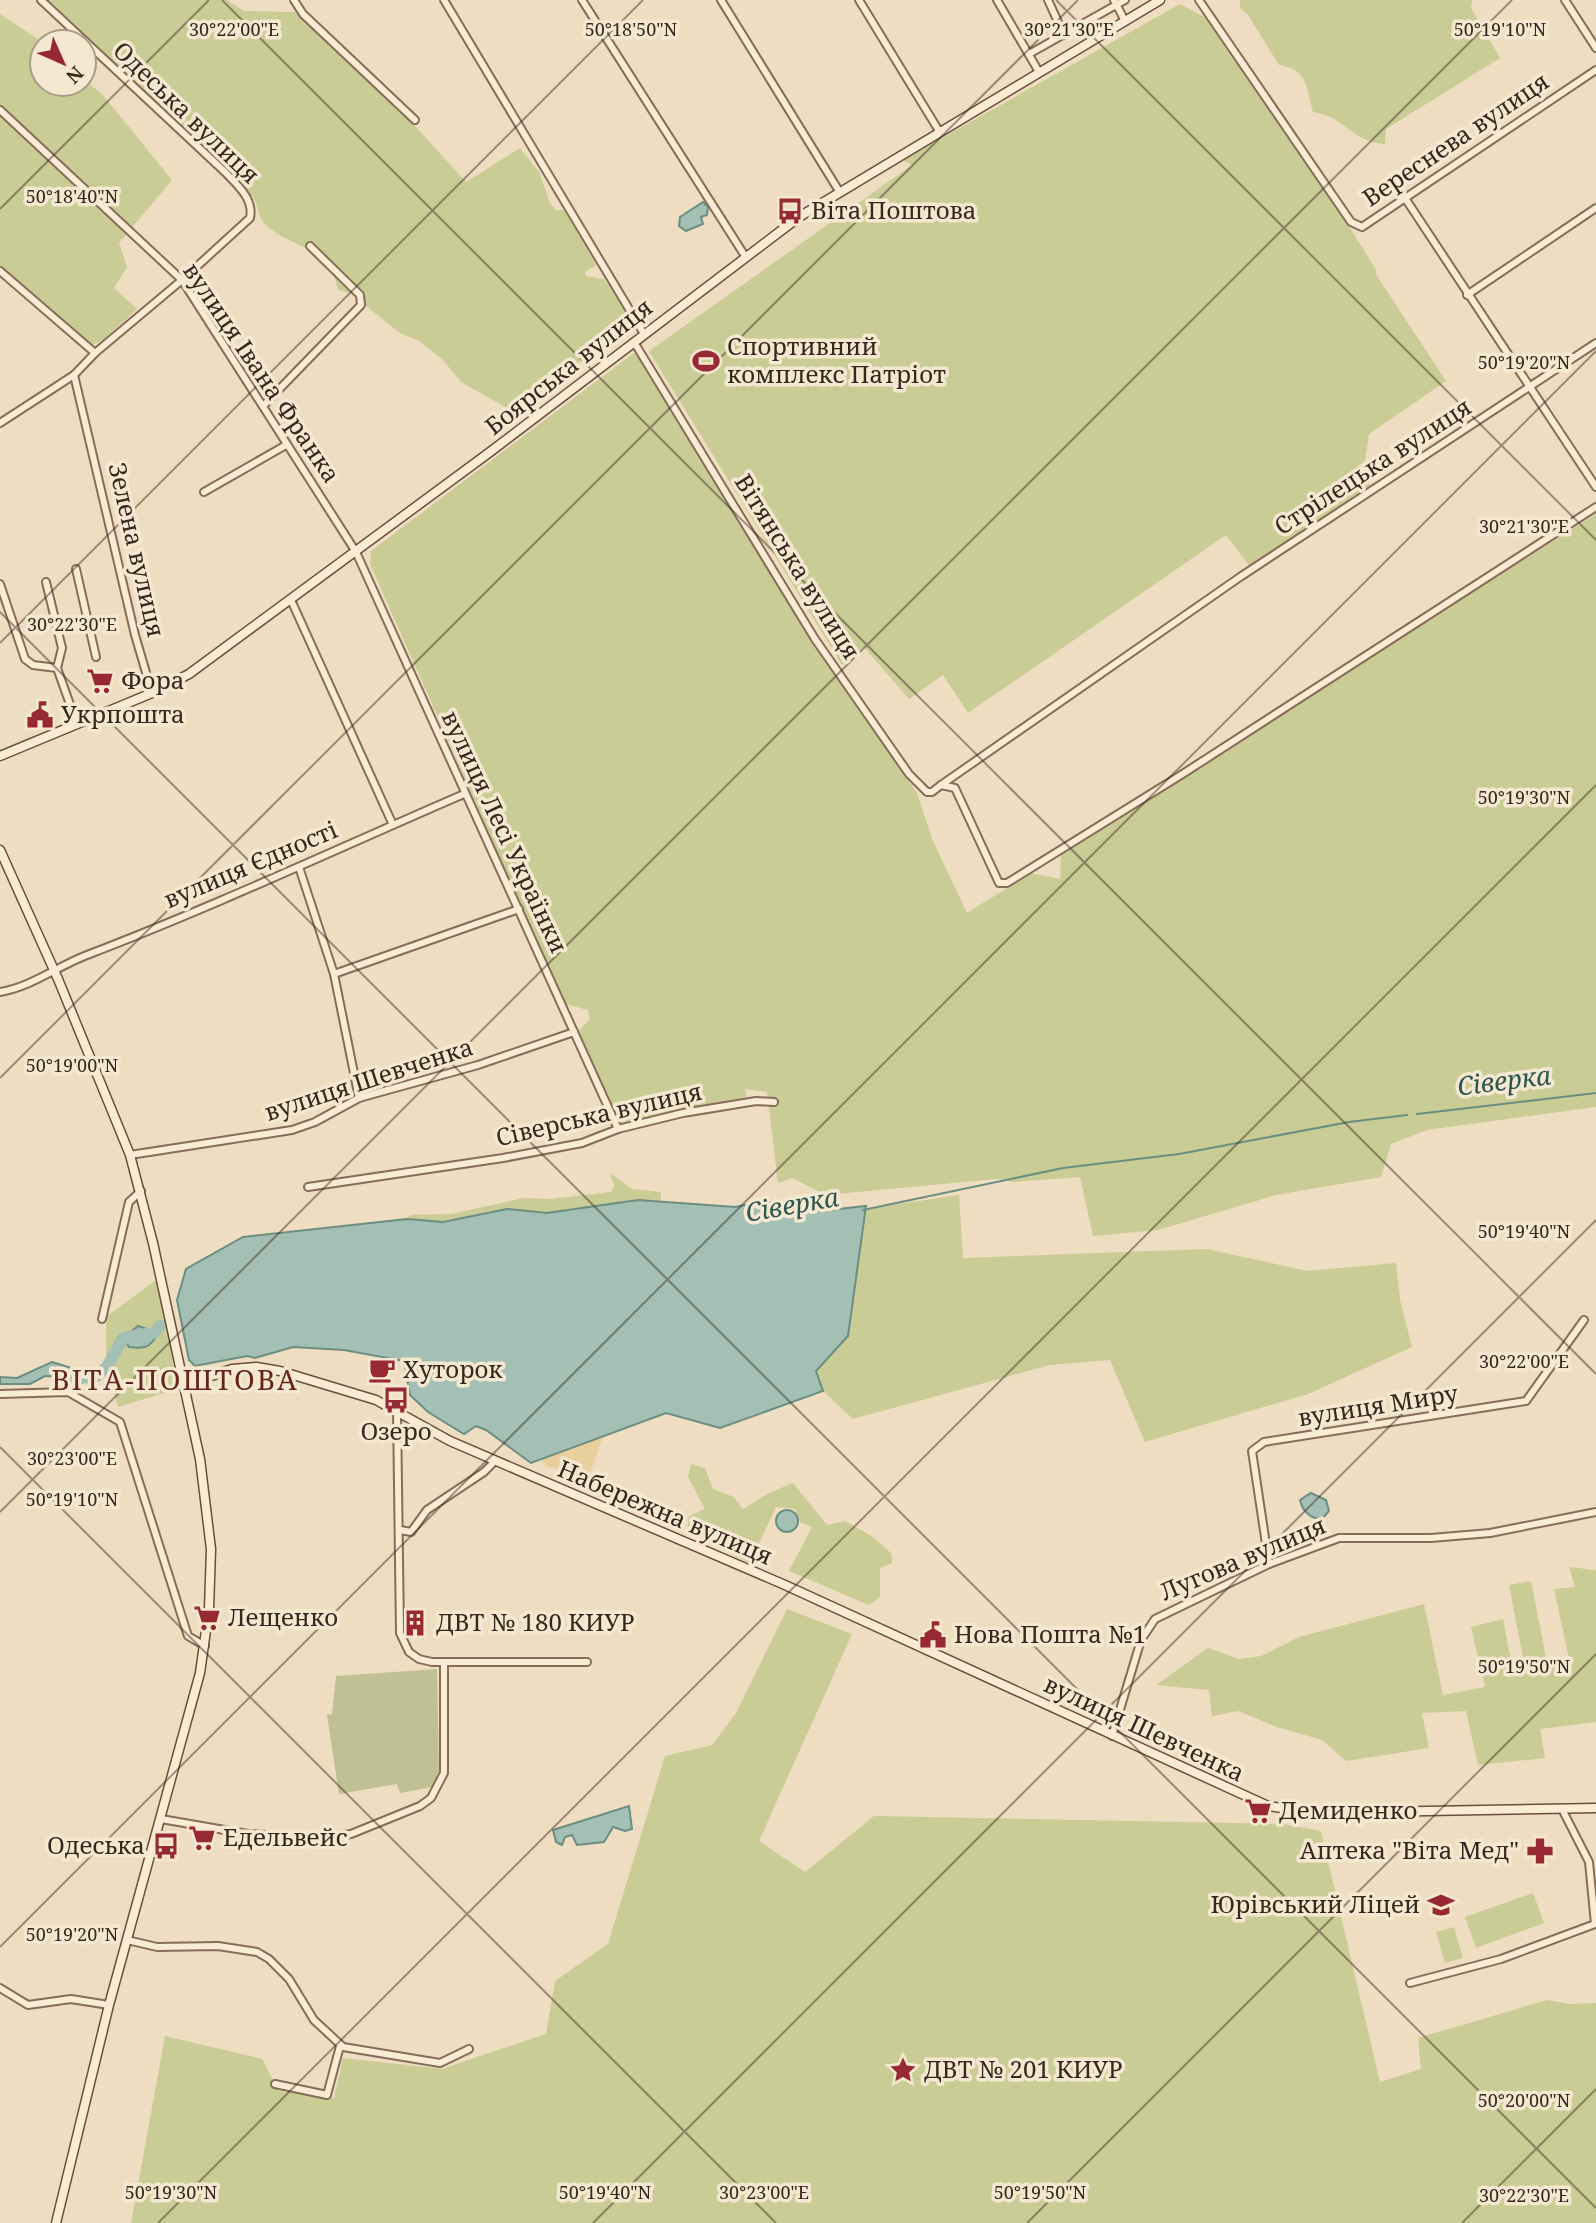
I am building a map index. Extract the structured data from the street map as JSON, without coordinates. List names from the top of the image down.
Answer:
{
  "streets": {
    "street": [
      "Одеська вулиця",
      "Вереснева вулиця",
      "Боярська вулиця",
      "вулиця Івана Франка",
      "Стрілецька вулиця",
      "Зелена вулиця",
      "Вітянська вулиця",
      "вулиця Лесі Українки",
      "вулиця Єдності",
      "вулиця Шевченка",
      "Сіверська вулиця",
      "вулиця Миру",
      "Набережна вулиця",
      "Лугова вулиця"
    ]
  },
  "crossings": [
    ["Одеська вулиця", "вулиця Івана Франка"],
    ["Боярська вулиця", "вулиця Івана Франка"],
    ["Боярська вулиця", "Зелена вулиця"],
    ["Боярська вулиця", "Вітянська вулиця"],
    ["Боярська вулиця", "вулиця Лесі Українки"],
    ["вулиця Івана Франка", "вулиця Лесі Українки"],
    ["Стрілецька вулиця", "Вітянська вулиця"],
    ["вулиця Лесі Українки", "вулиця Єдності"],
    ["вулиця Лесі Українки", "вулиця Шевченка"],
    ["вулиця Лесі Українки", "Сіверська вулиця"],
    ["вулиця Шевченка", "Набережна вулиця"],
    ["вулиця Шевченка", "Лугова вулиця"],
    ["вулиця Миру", "Лугова вулиця"]
  ],
  "districts": ["ВІТА-ПОШТОВА"],
  "water": ["Сіверка"],
  "places": {
    "bus stop": ["Віта Поштова", "Озеро", "Одеська"],
    "sports": ["Спортивний комплекс Патріот"],
    "supermarket": [
      "Фора",
      "Лещенко",
      "Демиденко",
      "Едельвейс"
    ],
    "public building": ["Укрпошта", "Нова Пошта №1"],
    "cafe": ["Хуторок"],
    "building": ["ДВТ № 180 КИУР"],
    "pharmacy": ["Аптека \"Віта Мед\""],
    "school or university": ["Юрівський Ліцей"],
    "place": ["ДВТ № 201 КИУР"]
  },
  "north": "bottom right",
  "coordinates": [
    "30°22'00\"E",
    "50°18'50\"N",
    "30°21'30\"E",
    "50°19'10\"N",
    "50°18'40\"N",
    "50°19'20\"N",
    "30°22'30\"E",
    "50°19'30\"N",
    "50°19'00\"N",
    "50°19'40\"N",
    "30°23'00\"E",
    "50°19'50\"N",
    "50°20'00\"N"
  ]
}
